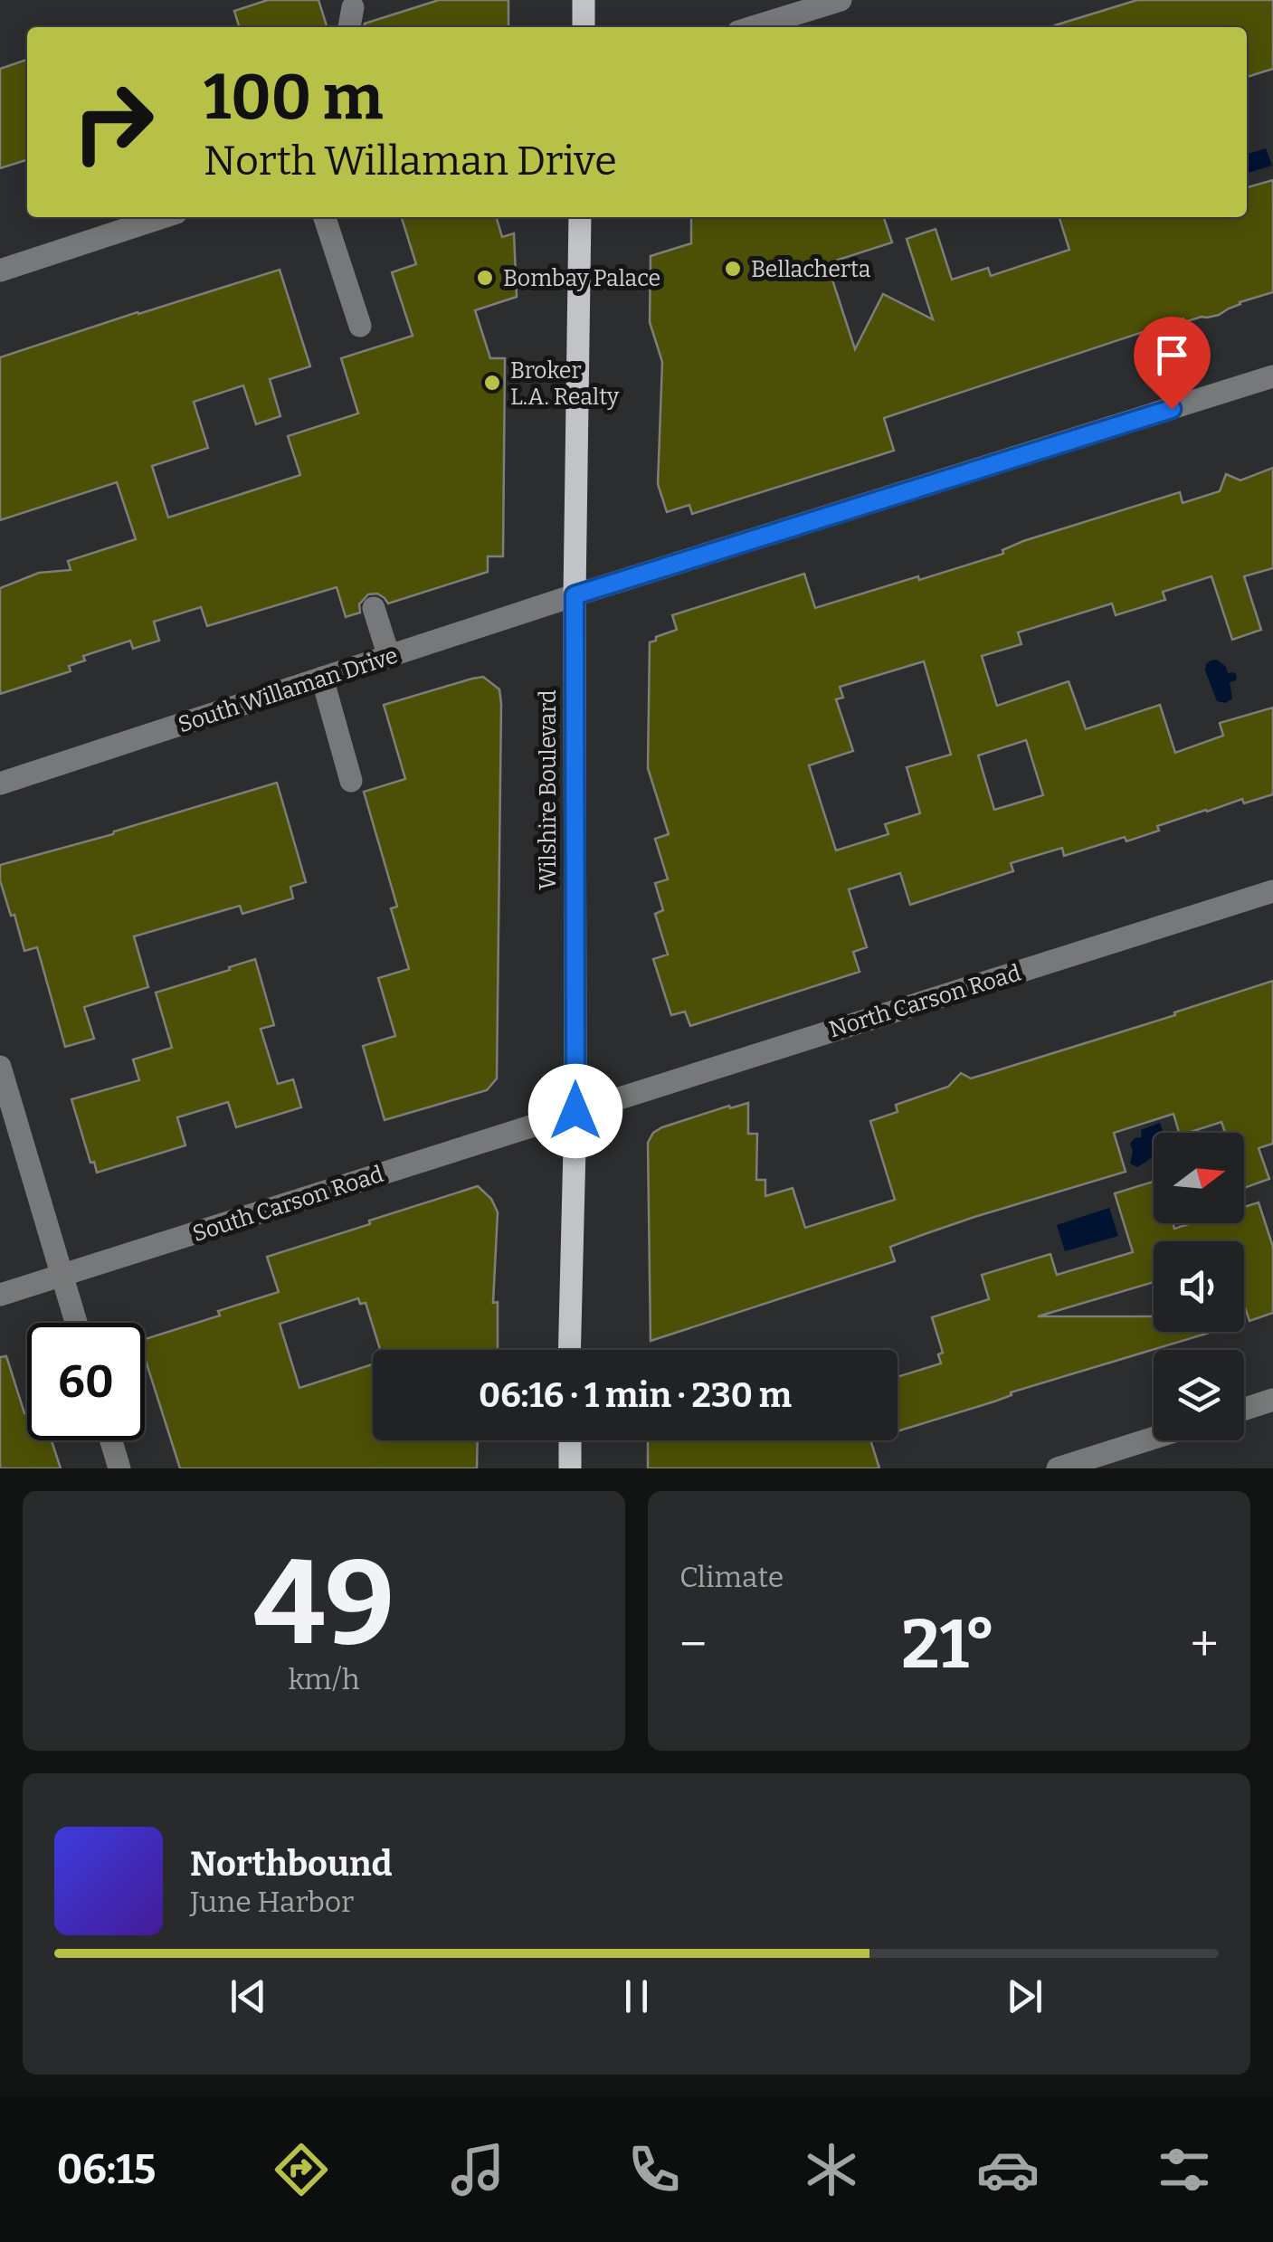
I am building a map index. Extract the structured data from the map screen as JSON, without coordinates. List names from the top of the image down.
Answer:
{
  "streets": {
    "main road": ["Wilshire Boulevard"],
    "street": ["South Willaman Drive", "North Carson Road", "South Carson Road"]
  },
  "crossings": [
    ["South Willaman Drive", "Wilshire Boulevard"],
    ["Wilshire Boulevard", "North Carson Road"],
    ["Wilshire Boulevard", "South Carson Road"],
    ["North Carson Road", "South Carson Road"]
  ],
  "places": ["Bellacherta", "Bombay Palace", "Broker L.A. Realty"],
  "north": "right",
  "page": {
    "turn": ["100 m", "North Willaman Drive"],
    "limit": "60",
    "trip": "06:16 · 1 min · 230 m",
    "tile": [
      ["49", "km/h"],
      "Climate"
    ],
    "heat": ["−", "21°", "+"],
    "song": ["Northbound", "June Harbor"],
    "tabs": "06:15"
  }
}
